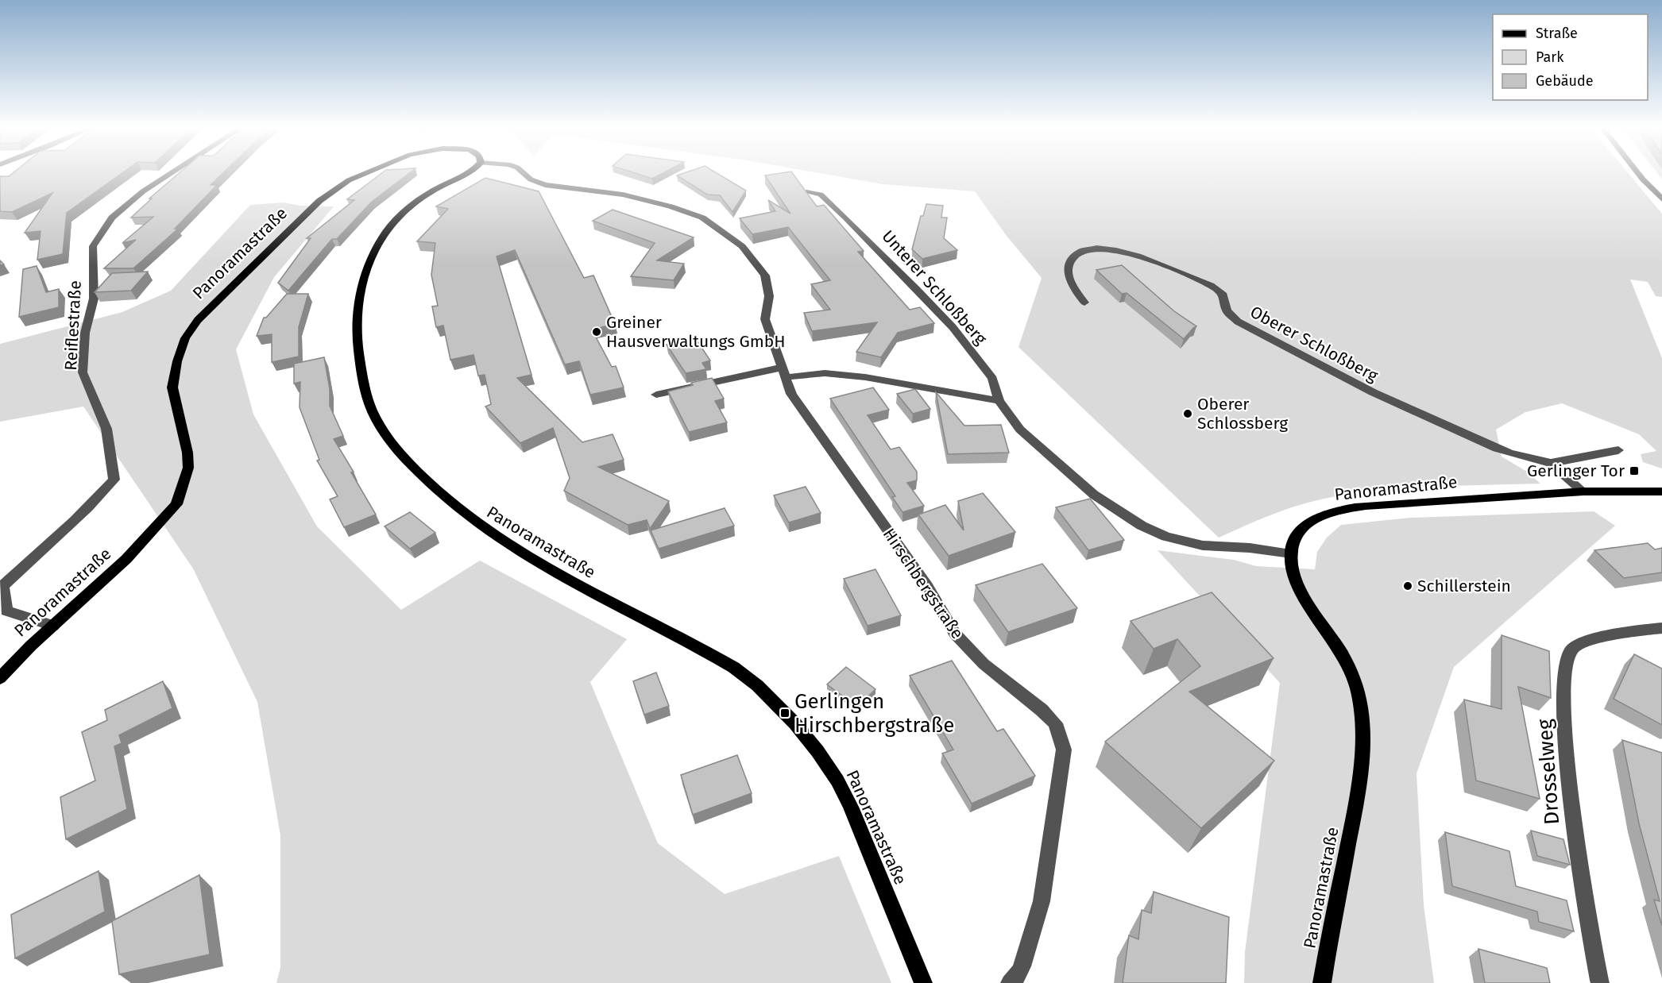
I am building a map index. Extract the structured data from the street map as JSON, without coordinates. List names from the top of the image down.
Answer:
{
  "streets": {
    "main road": ["Panoramastraße"],
    "street": [
      "Unterer Schloßberg",
      "Reiflestraße",
      "Oberer Schloßberg",
      "Hirschbergstraße",
      "Drosselweg"
    ]
  },
  "crossings": [
    ["Panoramastraße", "Unterer Schloßberg"],
    ["Panoramastraße", "Reiflestraße"]
  ],
  "places": {
    "other": ["Greiner Hausverwaltungs GmbH", "Oberer Schlossberg", "Schillerstein"],
    "transit": ["Gerlinger Tor", "Gerlingen Hirschbergstraße"]
  },
  "legend": ["Straße", "Park", "Gebäude"]
}
